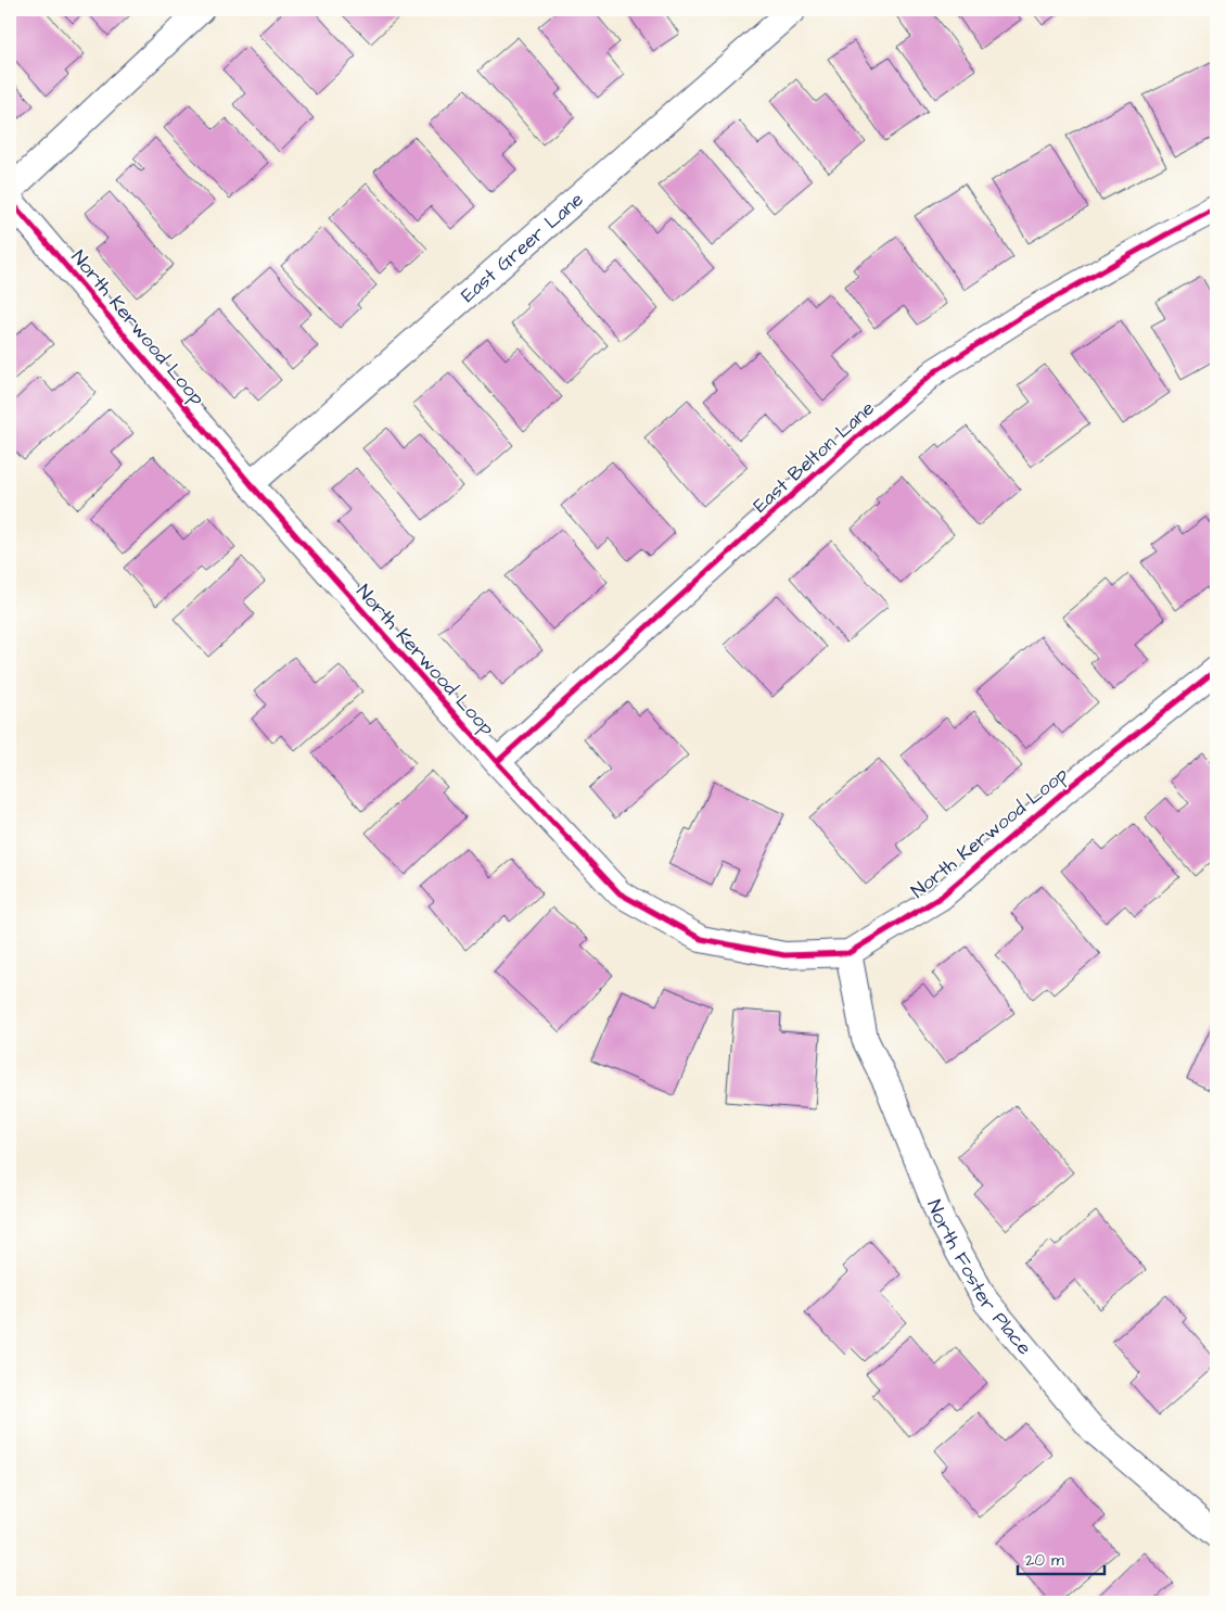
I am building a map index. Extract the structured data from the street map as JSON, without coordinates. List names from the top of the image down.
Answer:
{
  "streets": {
    "street": [
      "East Greer Lane",
      "North Kerwood Loop",
      "East Belton Lane",
      "North Foster Place"
    ]
  },
  "crossings": [
    ["East Greer Lane", "North Kerwood Loop"],
    ["North Kerwood Loop", "East Belton Lane"],
    ["North Kerwood Loop", "North Foster Place"]
  ],
  "scale_bar": "20 m"
}
